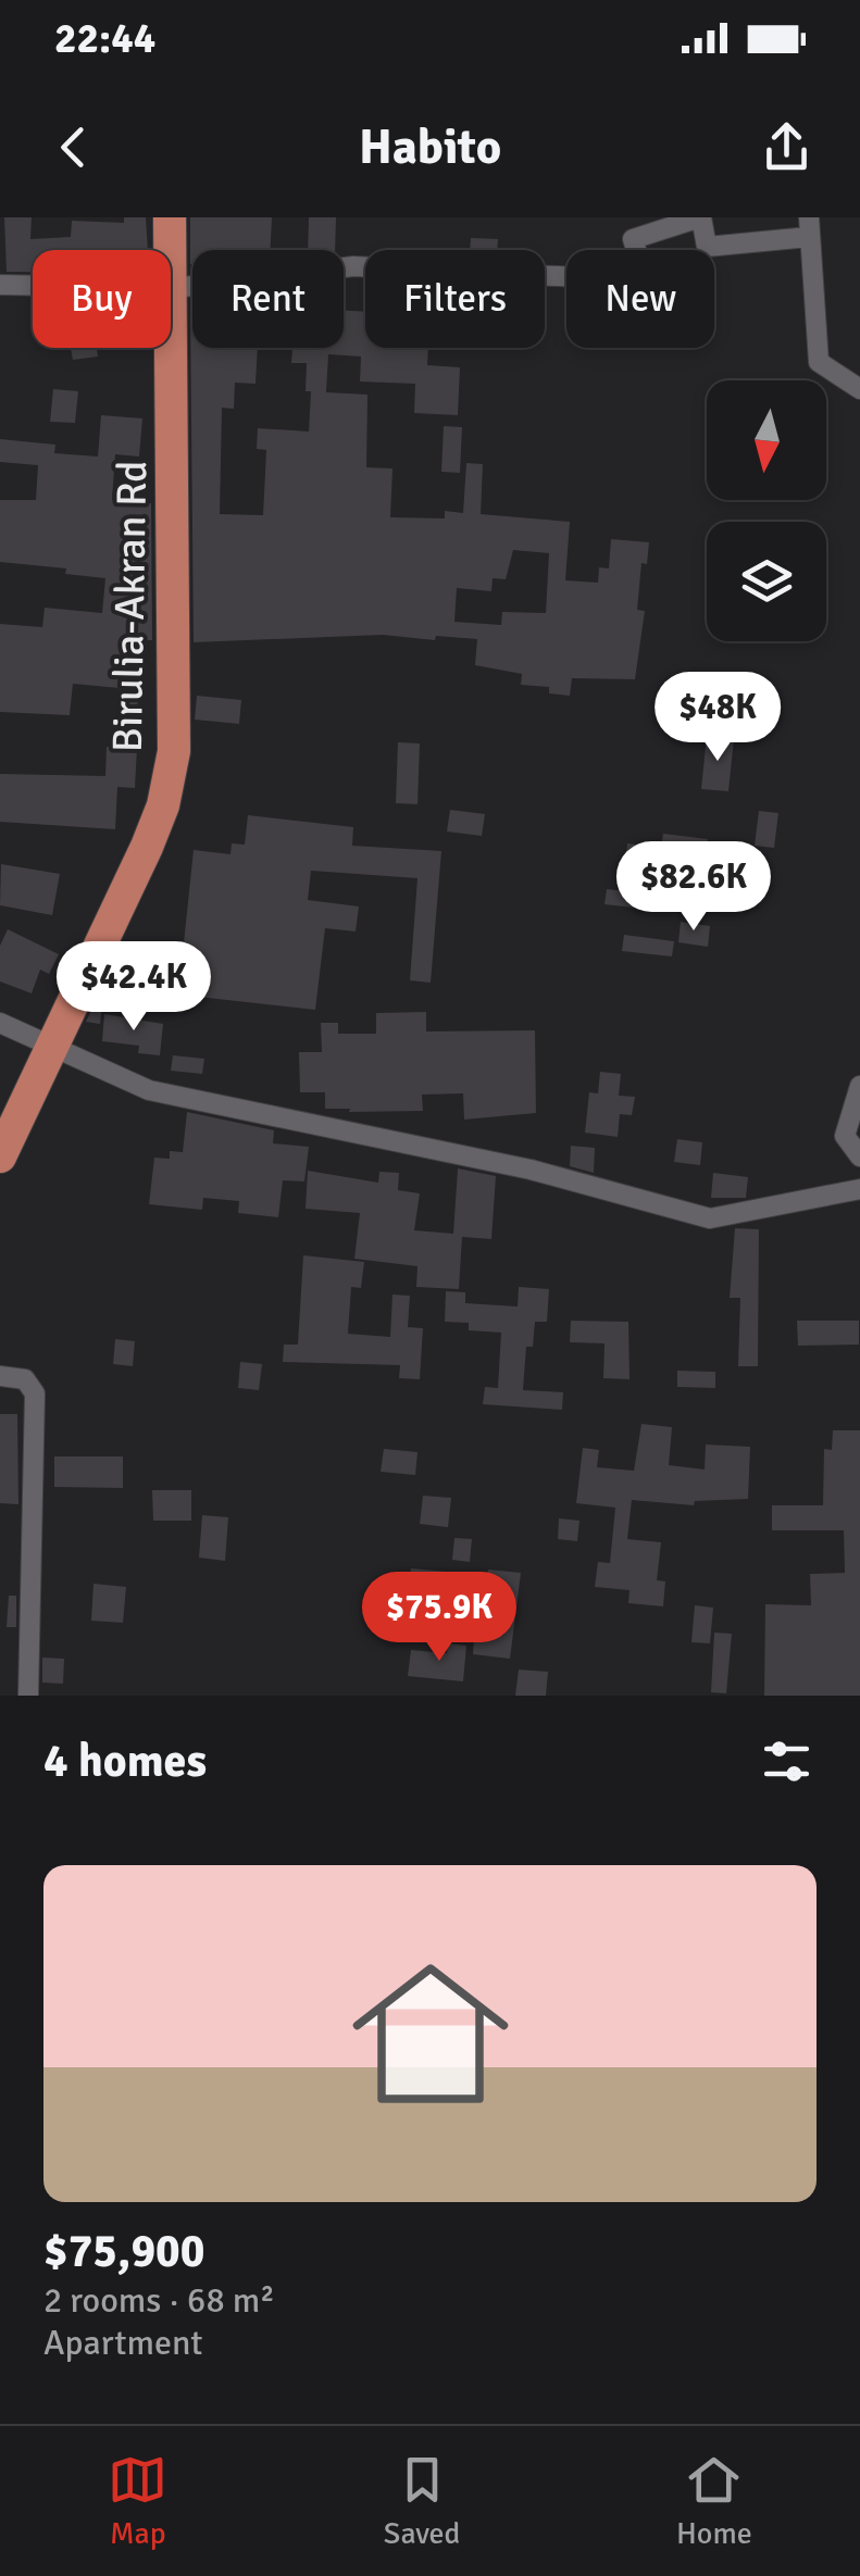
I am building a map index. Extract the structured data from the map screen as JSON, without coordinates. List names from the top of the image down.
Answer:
{
  "streets": {
    "highway": ["Birulia-Akran Rd"]
  },
  "north": "bottom",
  "page": {
    "status": "22:44",
    "header": "Habito",
    "chip": [
      "Buy",
      "Rent",
      "Filters",
      "New"
    ],
    "price": [
      "$48K",
      "$82.6K",
      "$42.4K",
      "$75.9K"
    ],
    "heading": "4 homes",
    "list": [
      {
        "name": "$75,900",
        "note": "2 rooms · 68 m² · Apartment"
      }
    ],
    "tabs": ["Map", "Saved", "Home"]
  }
}
